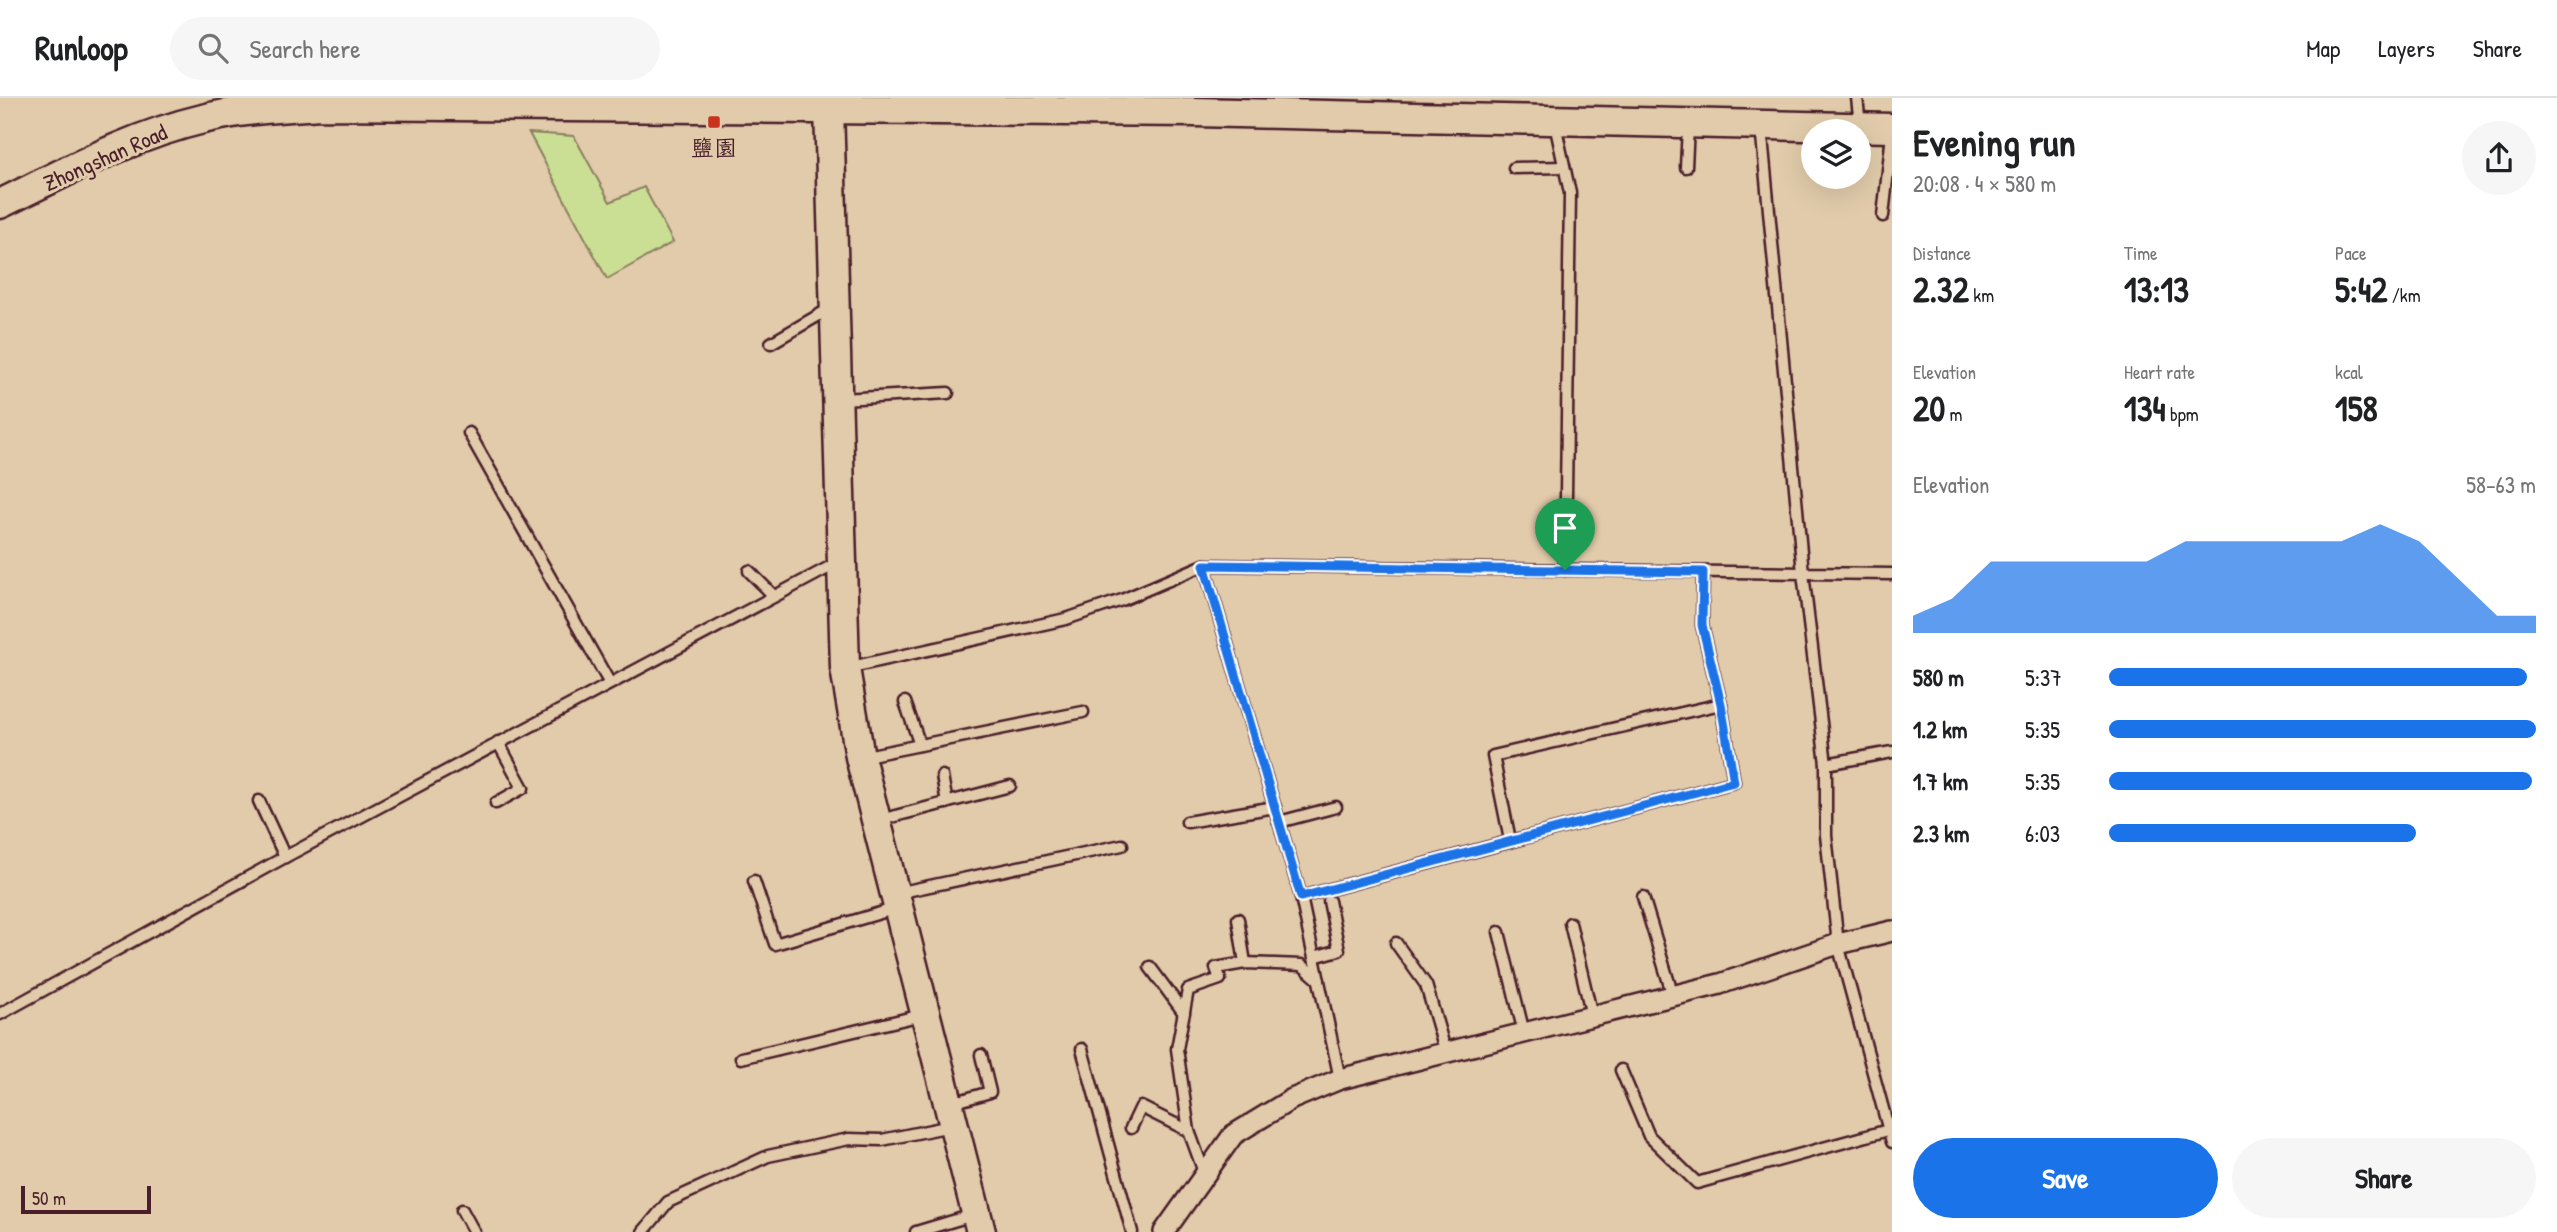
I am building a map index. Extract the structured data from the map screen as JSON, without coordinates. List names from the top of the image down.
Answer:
{
  "streets": {
    "main road": ["Zhongshan Road"]
  },
  "places": {
    "transit": ["鹽園"]
  },
  "scale_bar": "50 m",
  "page": {
    "header": "Runloop",
    "search": "Search here",
    "nav": ["Map", "Layers", "Share"],
    "heading": ["Evening run", "20:08 · 4 × 580 m"],
    "stats": [
      ["Distance", "2.32 km"],
      ["Time", "13:13"],
      ["Pace", "5:42 /km"],
      ["Elevation", "20 m"],
      ["Heart rate", "134 bpm"],
      ["kcal", "158"]
    ],
    "chart": ["Elevation", "58–63 m"],
    "list": [
      {
        "name": "580 m",
        "note": "5:37"
      },
      {
        "name": "1.2 km",
        "note": "5:35"
      },
      {
        "name": "1.7 km",
        "note": "5:35"
      },
      {
        "name": "2.3 km",
        "note": "6:03"
      }
    ],
    "buttons": ["Save", "Share"],
    "scale": "50 m"
  }
}
